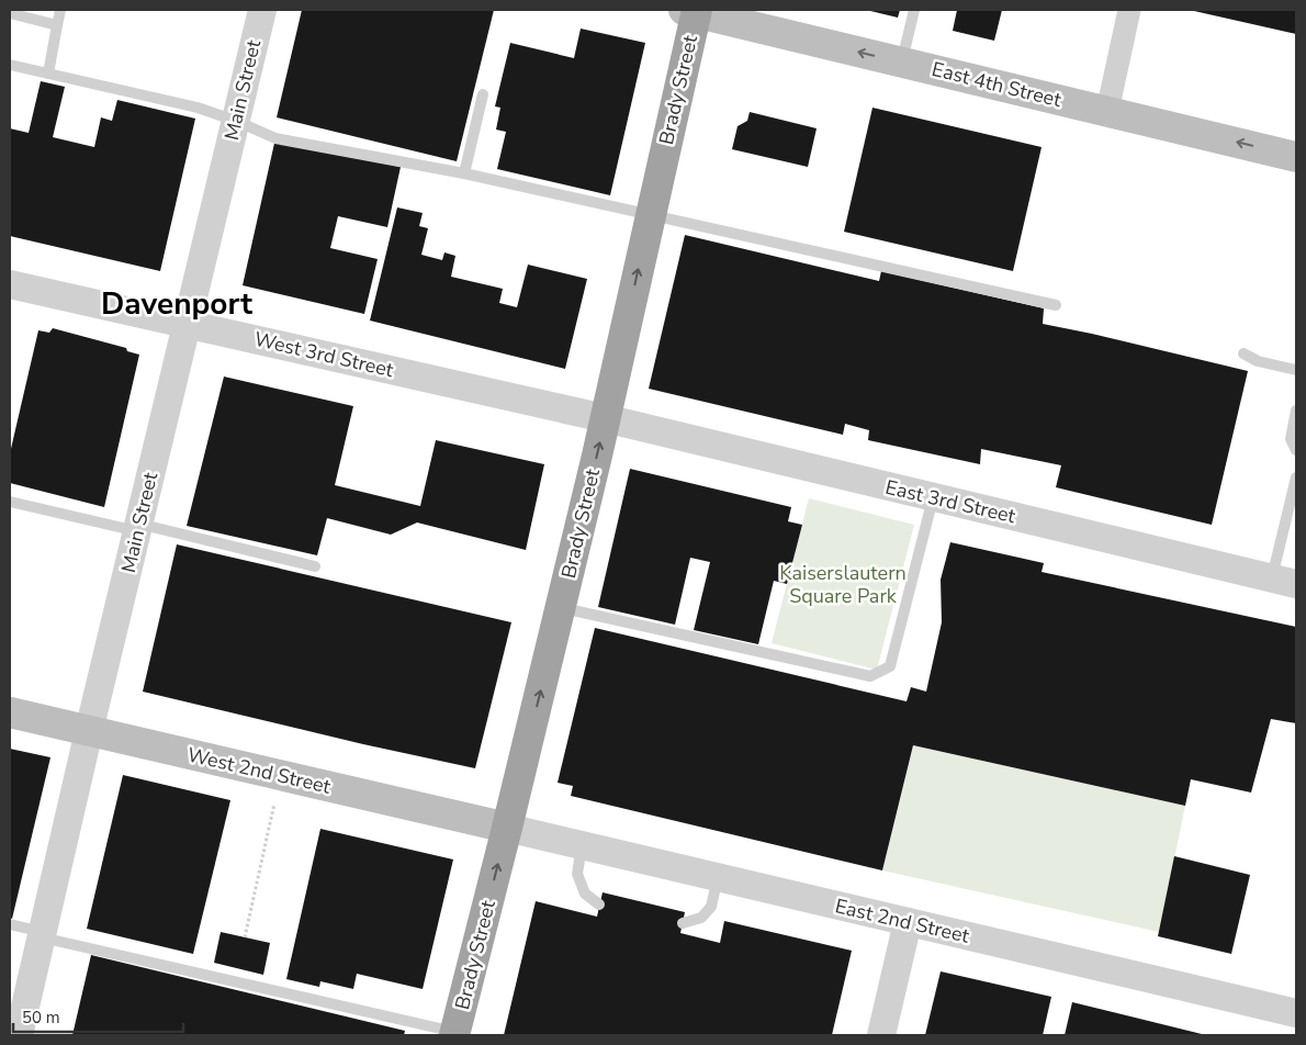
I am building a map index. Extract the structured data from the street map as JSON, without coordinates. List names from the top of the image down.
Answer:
{
  "streets": {
    "highway": ["Brady Street"],
    "main road": ["East 4th Street", "West 2nd Street"],
    "street": [
      "Main Street",
      "West 3rd Street",
      "East 3rd Street",
      "East 2nd Street"
    ]
  },
  "crossings": [
    ["East 4th Street", "Brady Street"],
    ["Main Street", "West 3rd Street"],
    ["Main Street", "West 2nd Street"],
    ["Brady Street", "West 3rd Street"],
    ["Brady Street", "East 3rd Street"],
    ["Brady Street", "West 2nd Street"],
    ["Brady Street", "East 2nd Street"],
    ["West 3rd Street", "East 3rd Street"],
    ["West 2nd Street", "East 2nd Street"]
  ],
  "one_way": ["East 4th Street", "Brady Street"],
  "districts": ["Davenport"],
  "parks": ["Kaiserslautern Square Park"],
  "scale_bar": "50 m"
}
